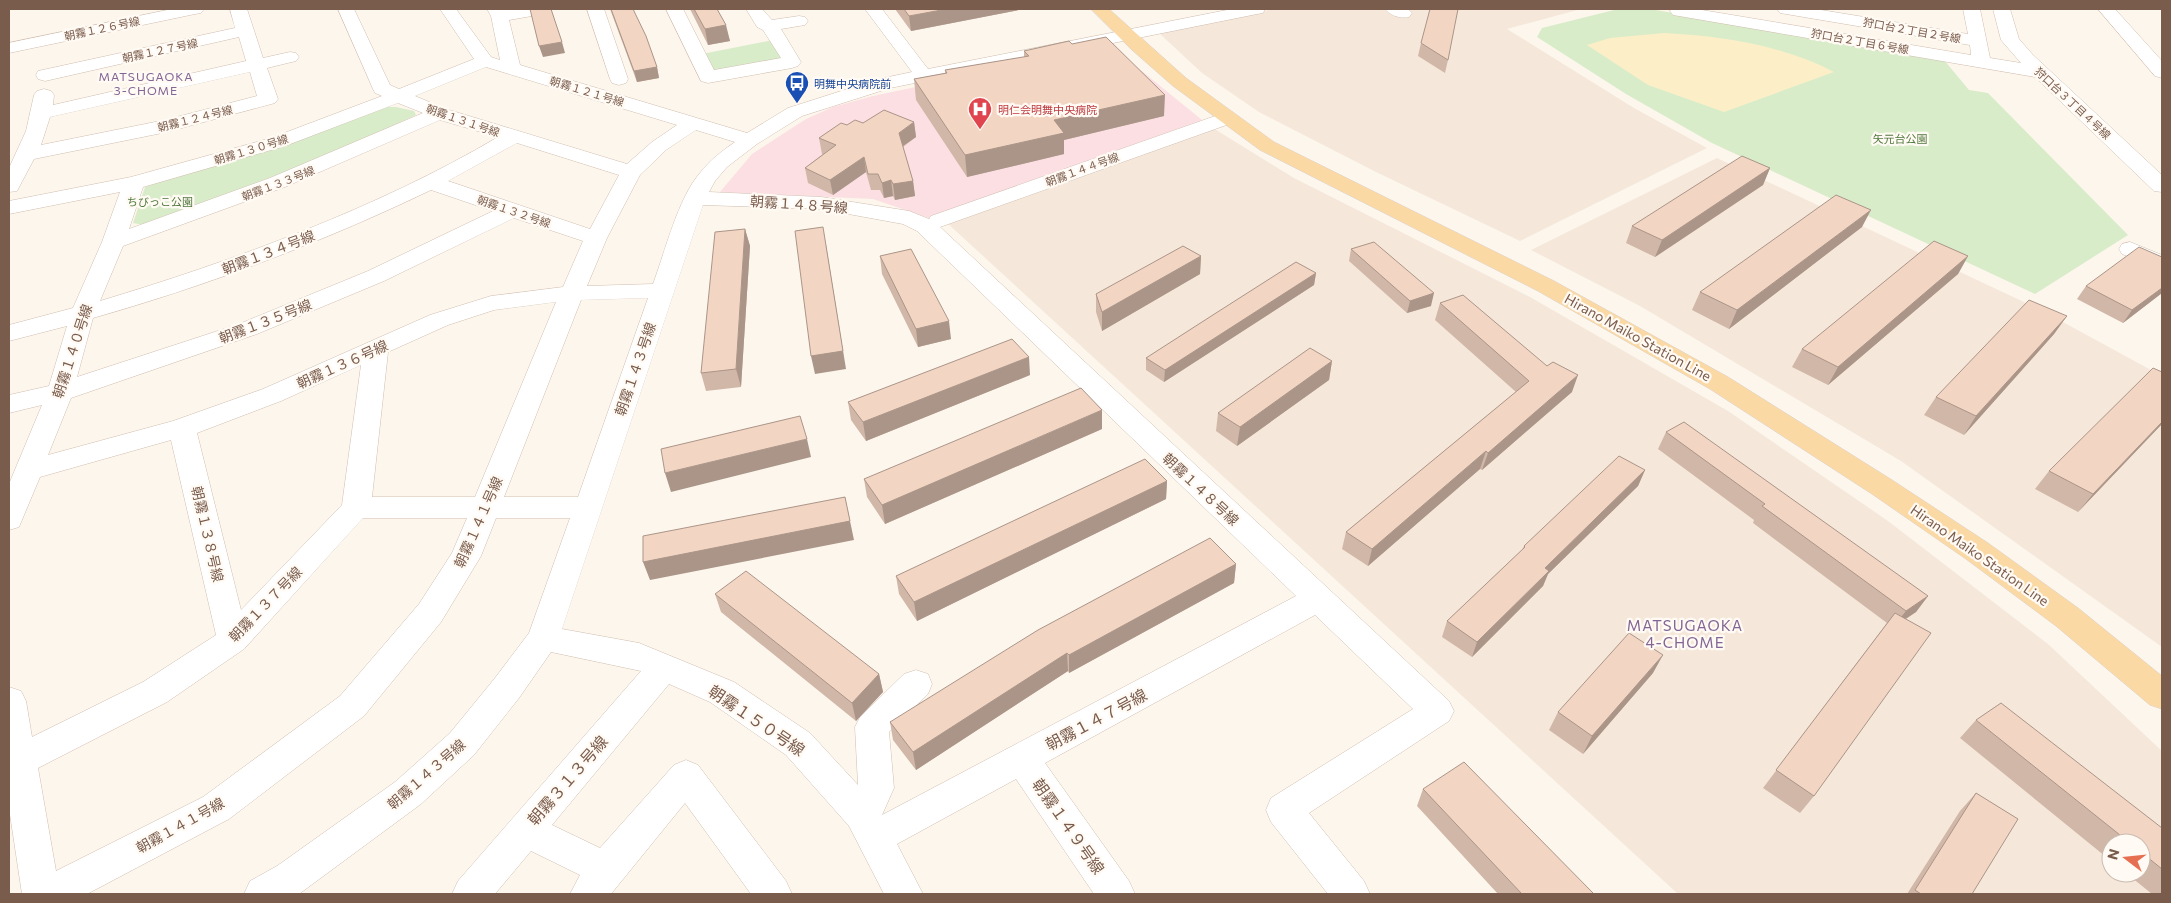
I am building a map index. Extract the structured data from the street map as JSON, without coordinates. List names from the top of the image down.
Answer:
{
  "streets": {
    "main road": ["Hirano Maiko Station Line"],
    "street": [
      "朝霧１２６号線",
      "狩口台２丁目２号線",
      "狩口台２丁目６号線",
      "朝霧１２７号線",
      "朝霧１２１号線",
      "狩口台３丁目４号線",
      "朝霧１２４号線",
      "朝霧１３１号線",
      "朝霧１３０号線",
      "朝霧１４４号線",
      "朝霧１３３号線",
      "朝霧１４８号線",
      "朝霧１３２号線",
      "朝霧１３４号線",
      "朝霧１３５号線",
      "朝霧１４０号線",
      "朝霧１３６号線",
      "朝霧１４３号線",
      "朝霧１４１号線",
      "朝霧１３８号線",
      "朝霧１３７号線",
      "朝霧１４７号線",
      "朝霧１５０号線",
      "朝霧３１３号線",
      "朝霧１４９号線"
    ]
  },
  "crossings": [
    ["狩口台２丁目６号線", "狩口台３丁目４号線"],
    ["朝霧１２７号線", "朝霧１２４号線"],
    ["朝霧１２１号線", "朝霧１３０号線"],
    ["朝霧１２１号線", "朝霧１４３号線"],
    ["朝霧１２１号線", "朝霧１４１号線"],
    ["朝霧１３１号線", "朝霧１３０号線"],
    ["朝霧１３１号線", "朝霧１３３号線"],
    ["朝霧１３１号線", "朝霧１３４号線"],
    ["朝霧１３１号線", "朝霧１４１号線"],
    ["朝霧１３０号線", "朝霧１４０号線"],
    ["朝霧１４４号線", "Hirano Maiko Station Line"],
    ["朝霧１３３号線", "朝霧１４０号線"],
    ["朝霧１４８号線", "朝霧１４３号線"],
    ["朝霧１４８号線", "朝霧１４７号線"],
    ["朝霧１３２号線", "朝霧１３４号線"],
    ["朝霧１３２号線", "朝霧１３５号線"],
    ["朝霧１３２号線", "朝霧１４１号線"],
    ["朝霧１３４号線", "朝霧１４０号線"],
    ["朝霧１３５号線", "朝霧１４０号線"],
    ["Hirano Maiko Station Line", "朝霧１４３号線"],
    ["朝霧１４０号線", "朝霧１３６号線"],
    ["朝霧１３６号線", "朝霧１４３号線"],
    ["朝霧１３６号線", "朝霧１４１号線"],
    ["朝霧１３６号線", "朝霧１３８号線"],
    ["朝霧１４３号線", "朝霧１５０号線"],
    ["朝霧１３８号線", "朝霧１３７号線"],
    ["朝霧１４７号線", "朝霧１５０号線"],
    ["朝霧１４７号線", "朝霧１４９号線"],
    ["朝霧１５０号線", "朝霧３１３号線"]
  ],
  "districts": ["MATSUGAOKA 3-CHOME", "MATSUGAOKA 4-CHOME"],
  "parks": ["矢元台公園", "ちびっこ公園"],
  "places": {
    "bus stop": ["明舞中央病院前"],
    "hospital": ["明仁会明舞中央病院"]
  },
  "north": "left"
}
